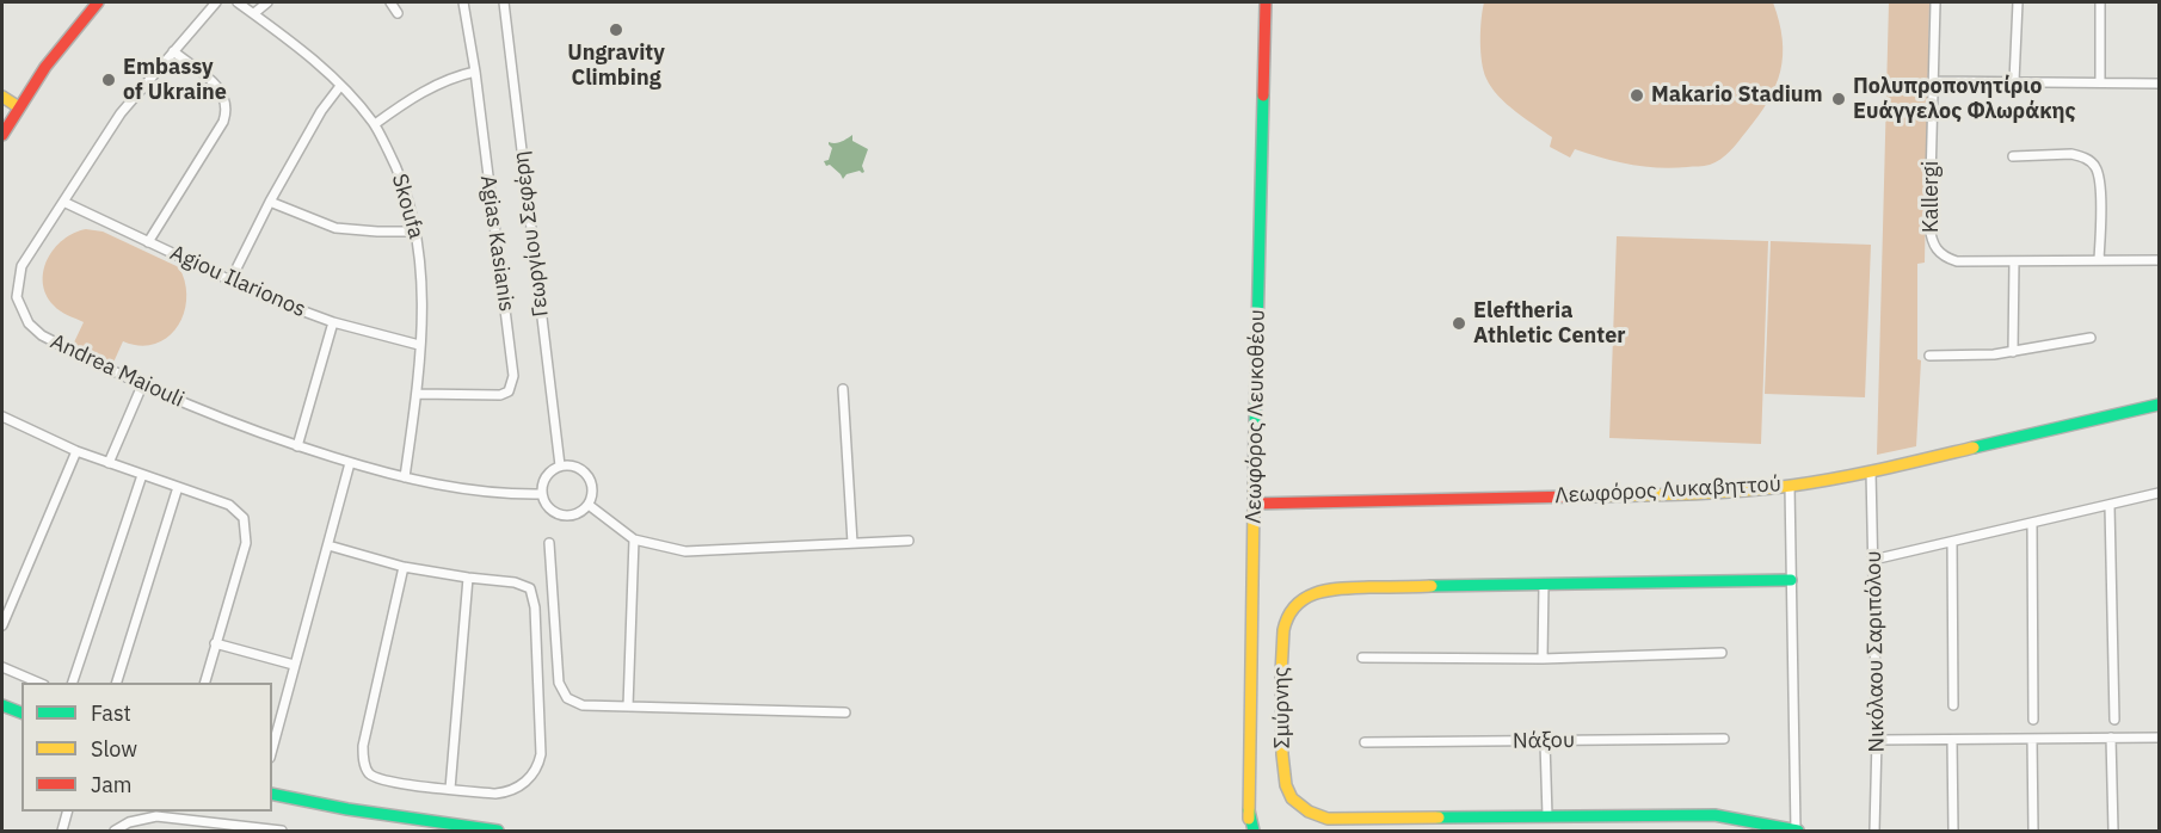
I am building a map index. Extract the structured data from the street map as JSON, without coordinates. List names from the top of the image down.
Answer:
{
  "streets": {
    "main road": ["Λεωφόρος Λευκοθέου", "Λεωφόρος Λυκαβηττού", "Σμύρνης"],
    "street": [
      "Kallergi",
      "Skoufa",
      "Γεωργίου Σεφέρη",
      "Agias Kasianis",
      "Agiou Ilarionos",
      "Andrea Maiouli",
      "Νικόλαου Σαριπόλου",
      "Νάξου"
    ]
  },
  "crossings": [
    ["Skoufa", "Agias Kasianis"],
    ["Skoufa", "Agiou Ilarionos"],
    ["Skoufa", "Andrea Maiouli"],
    ["Γεωργίου Σεφέρη", "Andrea Maiouli"],
    ["Agiou Ilarionos", "Andrea Maiouli"],
    ["Λεωφόρος Λευκοθέου", "Λεωφόρος Λυκαβηττού"],
    ["Λεωφόρος Λυκαβηττού", "Νικόλαου Σαριπόλου"]
  ],
  "places": [
    "Ungravity Climbing",
    "Embassy of Ukraine",
    "Makario Stadium",
    "Πολυπροπονητίριο Ευάγγελος Φλωράκης",
    "Eleftheria Athletic Center"
  ],
  "legend": ["Fast", "Slow", "Jam"]
}
